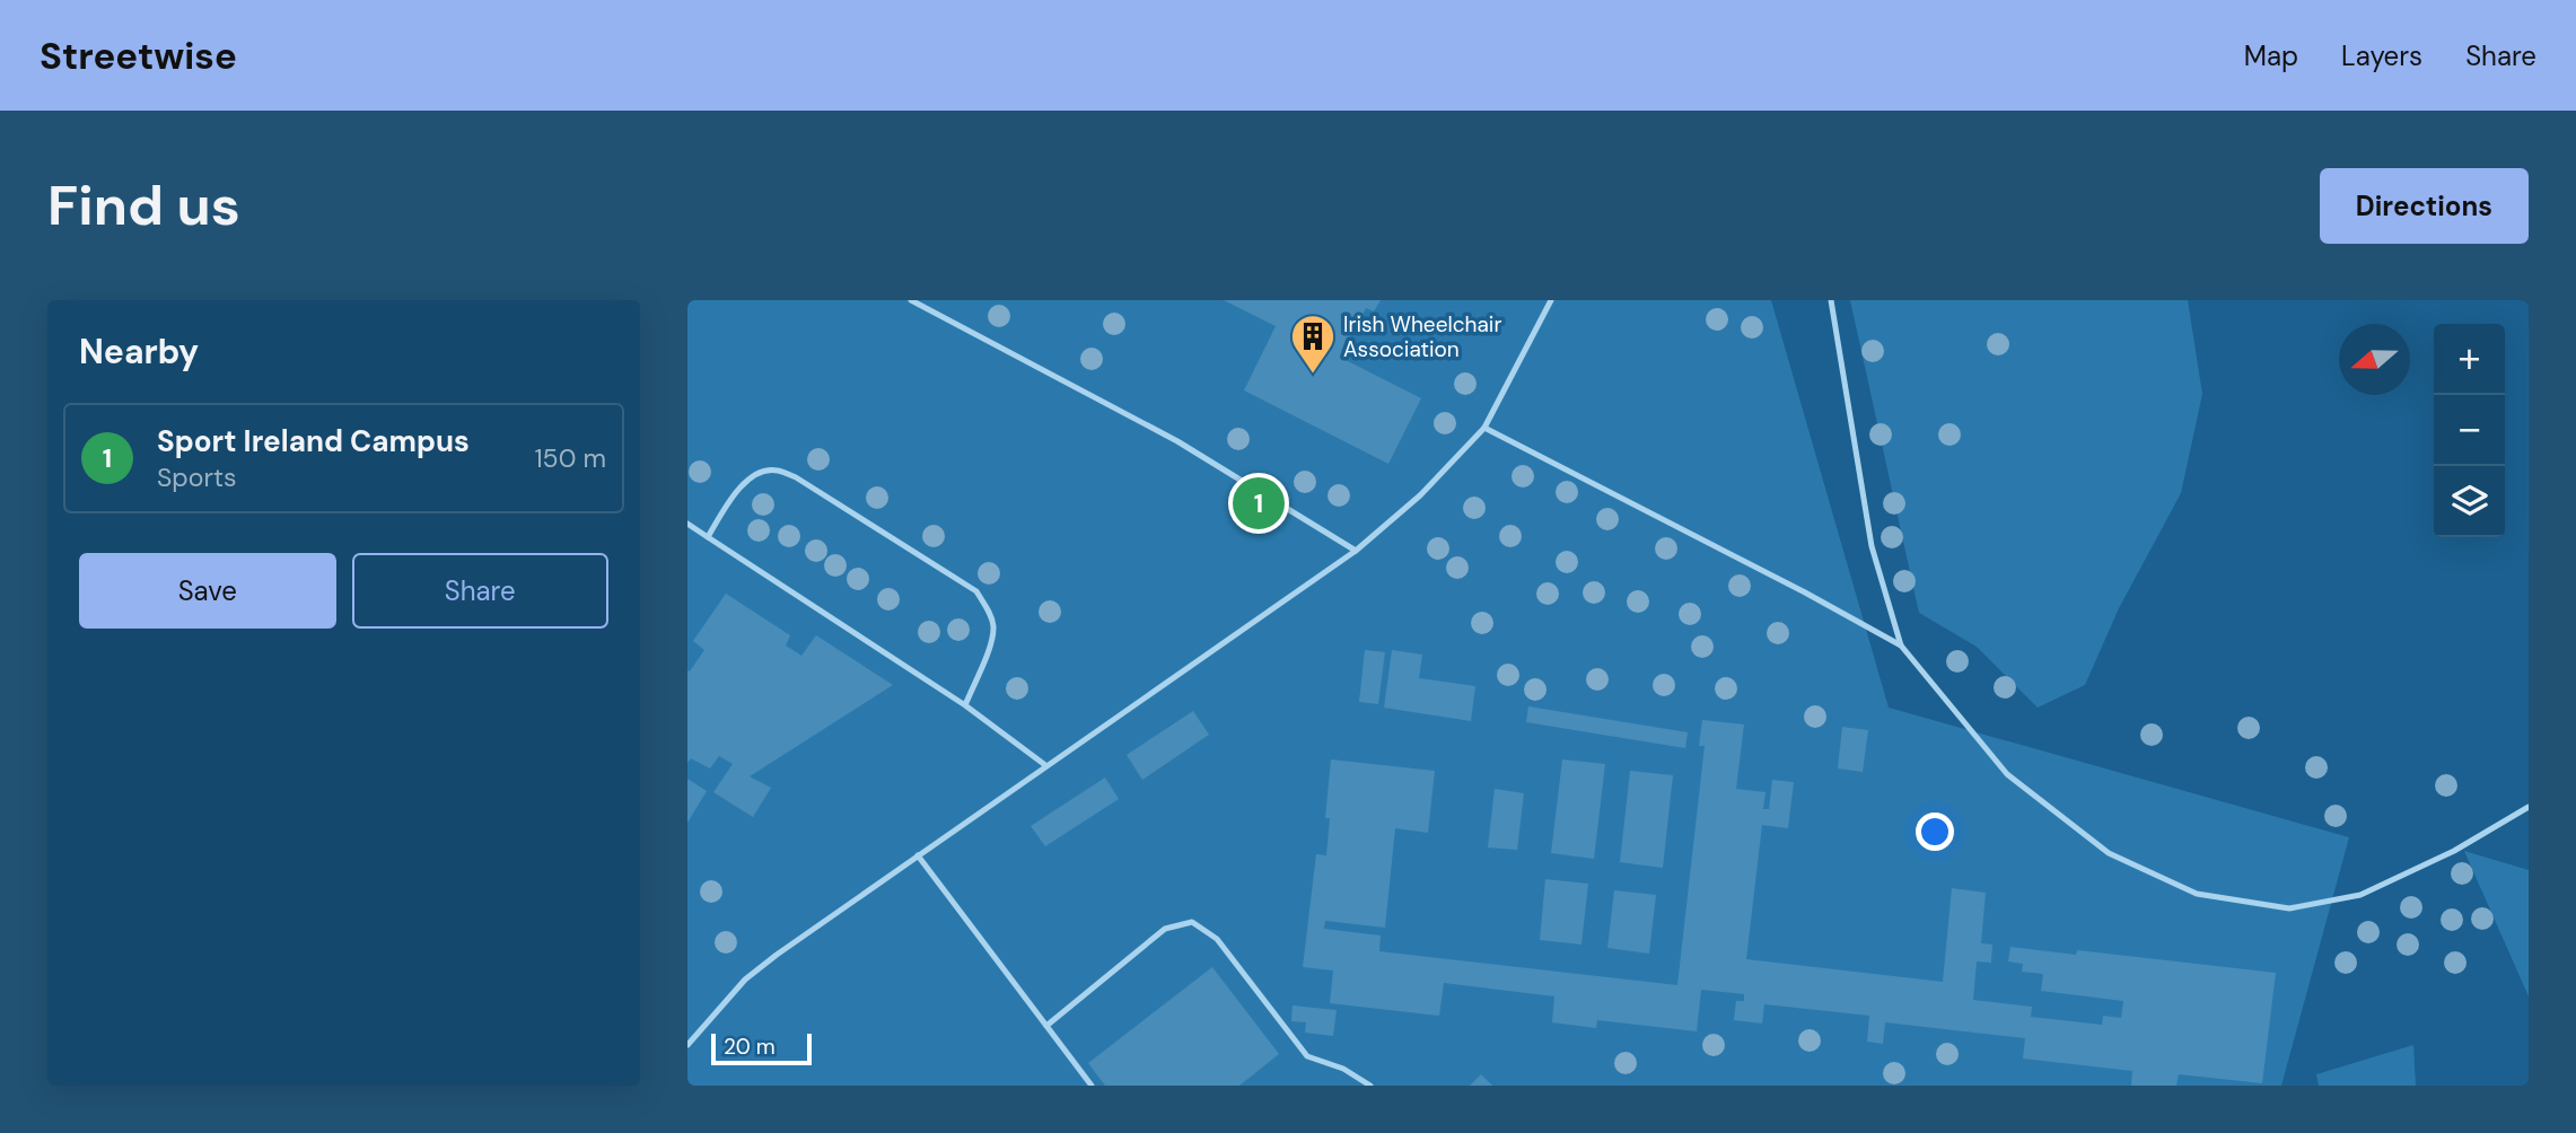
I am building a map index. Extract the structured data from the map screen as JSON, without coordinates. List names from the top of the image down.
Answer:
{
  "places": {
    "building": ["Irish Wheelchair Association"]
  },
  "scale_bar": "20 m",
  "north": "left",
  "page": {
    "header": "Streetwise",
    "nav": ["Map", "Layers", "Share"],
    "buttons": [
      "Directions",
      ["Save", "Share"]
    ],
    "title": "Find us",
    "heading": "Nearby",
    "map_buttons": ["+", "−"],
    "list": [
      {
        "mark": "1",
        "name": "Sport Ireland Campus",
        "note": "Sports",
        "value": "150 m"
      }
    ],
    "pins": "1",
    "scale": "20 m"
  }
}
